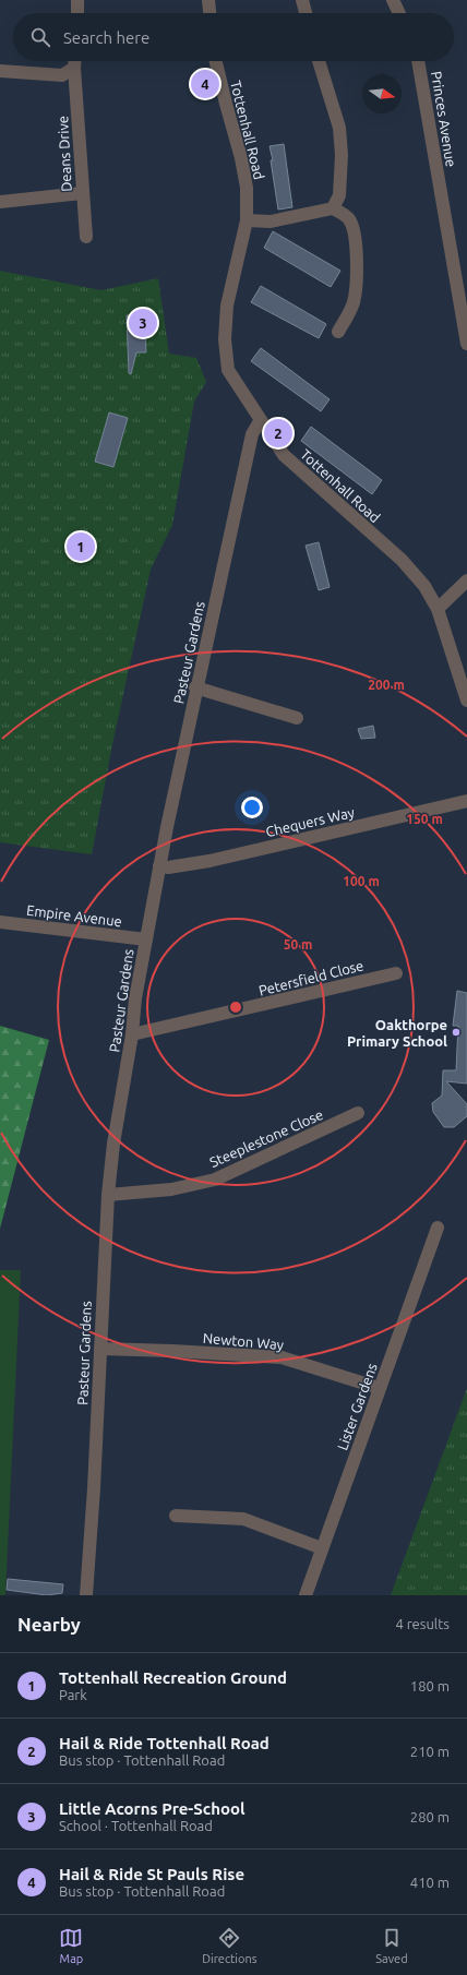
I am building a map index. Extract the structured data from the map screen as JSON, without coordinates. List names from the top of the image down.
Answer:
{
  "streets": {
    "street": [
      "Princes Avenue",
      "Tottenhall Road",
      "Deans Drive",
      "Pasteur Gardens",
      "Chequers Way",
      "Empire Avenue",
      "Petersfield Close",
      "Steeplestone Close",
      "Newton Way",
      "Lister Gardens"
    ]
  },
  "crossings": [
    ["Tottenhall Road", "Pasteur Gardens"],
    ["Pasteur Gardens", "Chequers Way"],
    ["Pasteur Gardens", "Empire Avenue"],
    ["Pasteur Gardens", "Petersfield Close"],
    ["Pasteur Gardens", "Steeplestone Close"],
    ["Pasteur Gardens", "Newton Way"],
    ["Newton Way", "Lister Gardens"]
  ],
  "places": ["Oakthorpe Primary School"],
  "north": "right",
  "page": {
    "search": "Search here",
    "pins": [
      "4",
      "3",
      "2",
      "1"
    ],
    "heading": ["Nearby", "4 results"],
    "list": [
      {
        "mark": "1",
        "name": "Tottenhall Recreation Ground",
        "note": "Park",
        "value": "180 m"
      },
      {
        "mark": "2",
        "name": "Hail & Ride Tottenhall Road",
        "note": "Bus stop · Tottenhall Road",
        "value": "210 m"
      },
      {
        "mark": "3",
        "name": "Little Acorns Pre-School",
        "note": "School · Tottenhall Road",
        "value": "280 m"
      },
      {
        "mark": "4",
        "name": "Hail & Ride St Pauls Rise",
        "note": "Bus stop · Tottenhall Road",
        "value": "410 m"
      }
    ],
    "nav": ["Map", "Directions", "Saved"]
  },
  "rings": [
    "200 m",
    "150 m",
    "100 m",
    "50 m"
  ]
}
